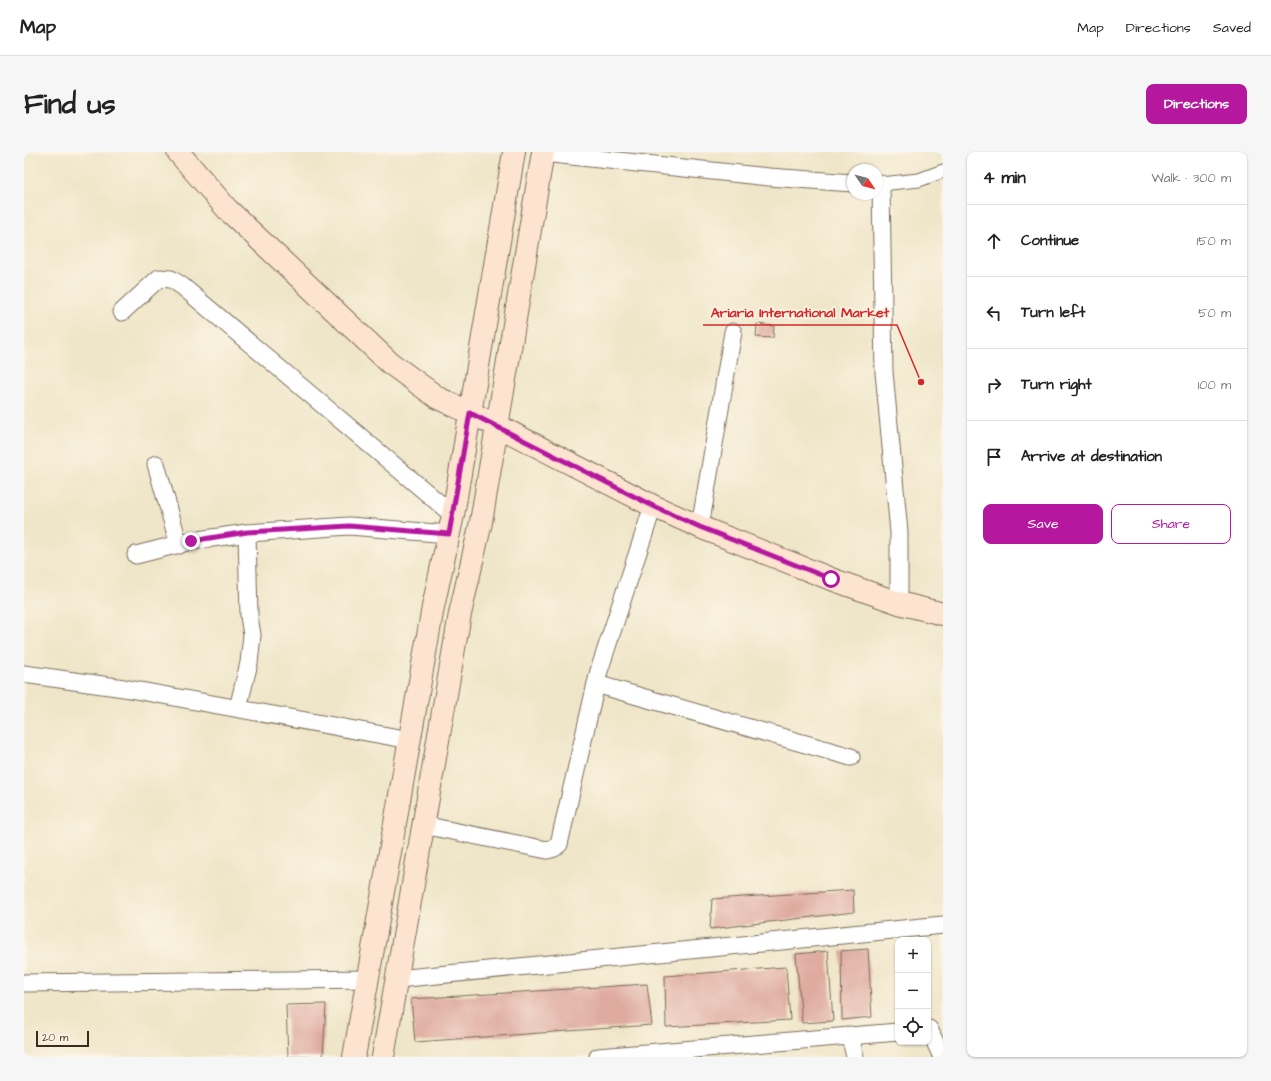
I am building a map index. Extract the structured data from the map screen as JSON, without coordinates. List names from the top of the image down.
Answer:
{
  "places": ["Ariaria International Market"],
  "scale_bar": "20 m",
  "north": "bottom right",
  "page": {
    "header": "Map",
    "nav": ["Map", "Directions", "Saved"],
    "buttons": [
      "Directions",
      ["Save", "Share"]
    ],
    "title": "Find us",
    "heading": ["4 min", "Walk · 300 m"],
    "list": [
      ["Continue", "150 m"],
      ["Turn left", "50 m"],
      ["Turn right", "100 m"],
      "Arrive at destination"
    ],
    "map_buttons": ["+", "−"],
    "scale": "20 m"
  }
}
